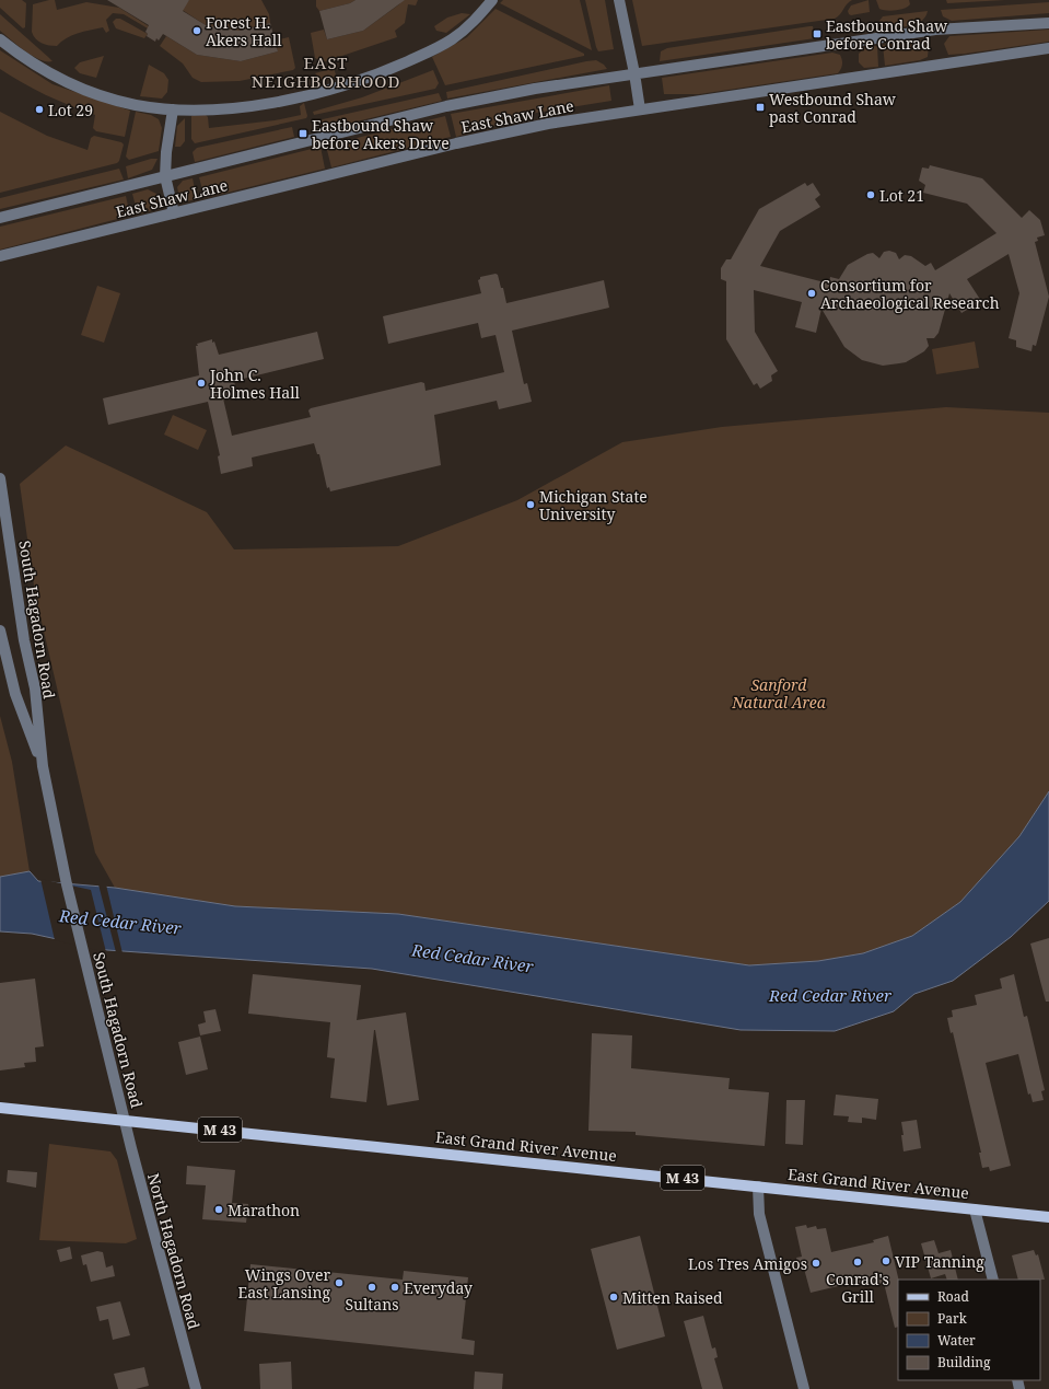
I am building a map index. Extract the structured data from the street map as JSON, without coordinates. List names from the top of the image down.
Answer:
{
  "streets": {
    "main road": ["M 43", "East Grand River Avenue"],
    "street": ["East Shaw Lane", "South Hagadorn Road", "North Hagadorn Road"]
  },
  "crossings": [
    ["South Hagadorn Road", "East Grand River Avenue"],
    ["South Hagadorn Road", "North Hagadorn Road"],
    ["East Grand River Avenue", "North Hagadorn Road"]
  ],
  "districts": ["EAST NEIGHBORHOOD"],
  "water": ["Red Cedar River"],
  "parks": ["Sanford Natural Area"],
  "places": {
    "other": [
      "Forest H. Akers Hall",
      "Lot 29",
      "Lot 21",
      "Consortium for Archaeological Research",
      "John C. Holmes Hall",
      "Michigan State University",
      "Marathon",
      "VIP Tanning",
      "Conrad's Grill",
      "Los Tres Amigos",
      "Wings Over East Lansing",
      "Sultans",
      "Everyday",
      "Mitten Raised"
    ],
    "transit": ["Eastbound Shaw before Conrad", "Westbound Shaw past Conrad", "Eastbound Shaw before Akers Drive"]
  },
  "legend": [
    "Road",
    "Park",
    "Water",
    "Building"
  ]
}
